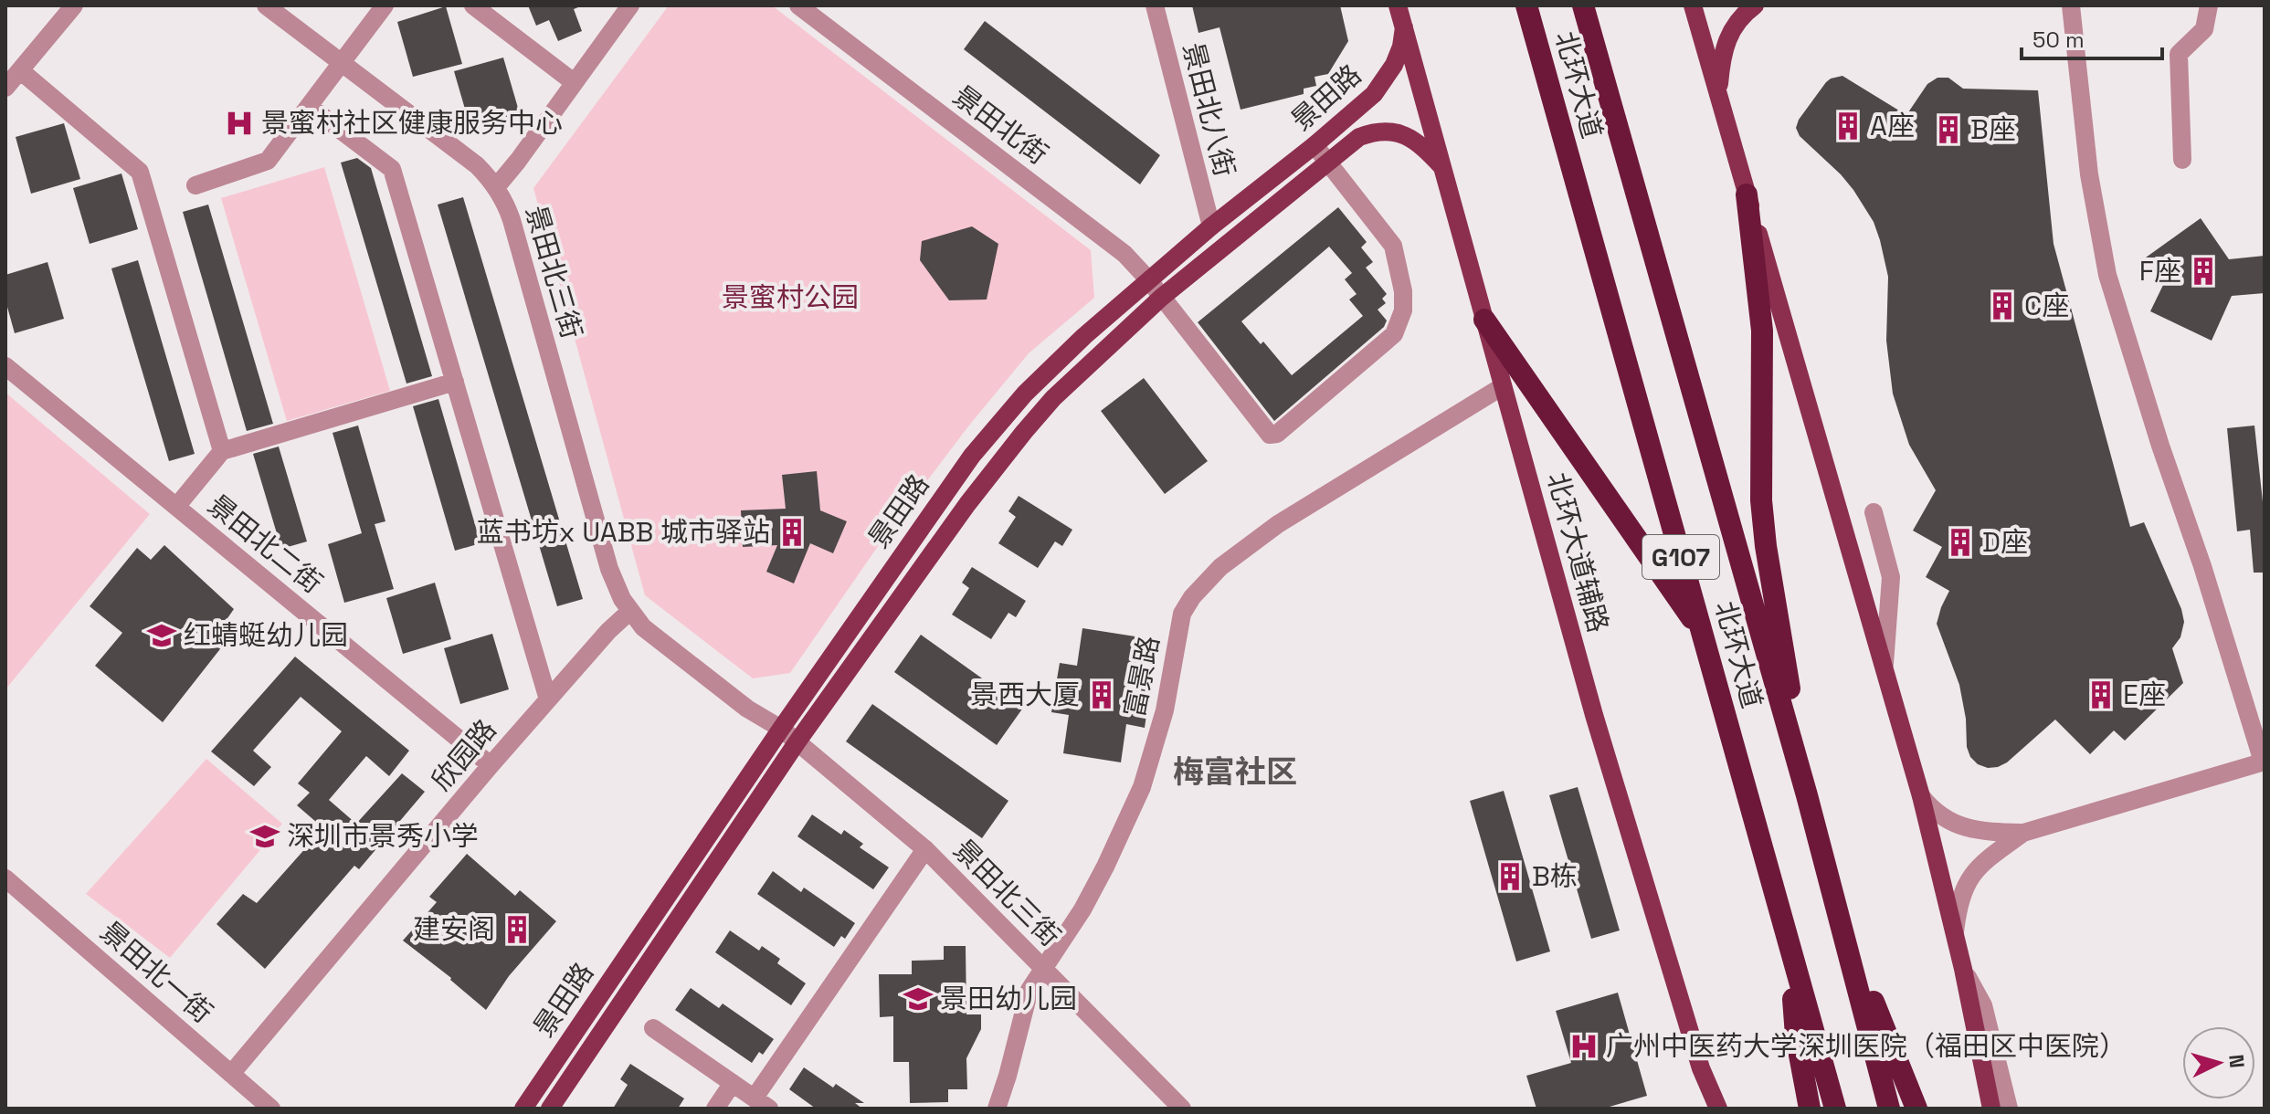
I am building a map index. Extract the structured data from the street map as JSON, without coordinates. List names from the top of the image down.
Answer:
{
  "streets": {
    "highway": ["北环大道", "G107"],
    "main road": ["景田路", "北环大道辅路"],
    "street": [
      "景田北八街",
      "景田北街",
      "景田北三街",
      "景田北二街",
      "富景路",
      "欣园路",
      "景田北一街"
    ]
  },
  "crossings": [
    ["景田路", "景田北八街"],
    ["景田路", "景田北街"],
    ["景田路", "景田北三街"],
    ["景田路", "北环大道辅路"],
    ["景田北三街", "富景路"],
    ["景田北三街", "欣园路"],
    ["景田北二街", "欣园路"],
    ["北环大道辅路", "富景路"],
    ["欣园路", "景田北一街"]
  ],
  "districts": ["梅富社区"],
  "parks": ["景蜜村公园"],
  "places": {
    "hospital": ["景蜜村社区健康服务中心", "广州中医药大学深圳医院（福田区中医院）"],
    "building": [
      "A座",
      "B座",
      "F座",
      "C座",
      "蓝书坊x UABB 城市驿站",
      "D座",
      "景西大厦",
      "E座",
      "B栋",
      "建安阁"
    ],
    "school or university": ["红蜻蜓幼儿园", "深圳市景秀小学", "景田幼儿园"]
  },
  "scale_bar": "50 m",
  "north": "right"
}
